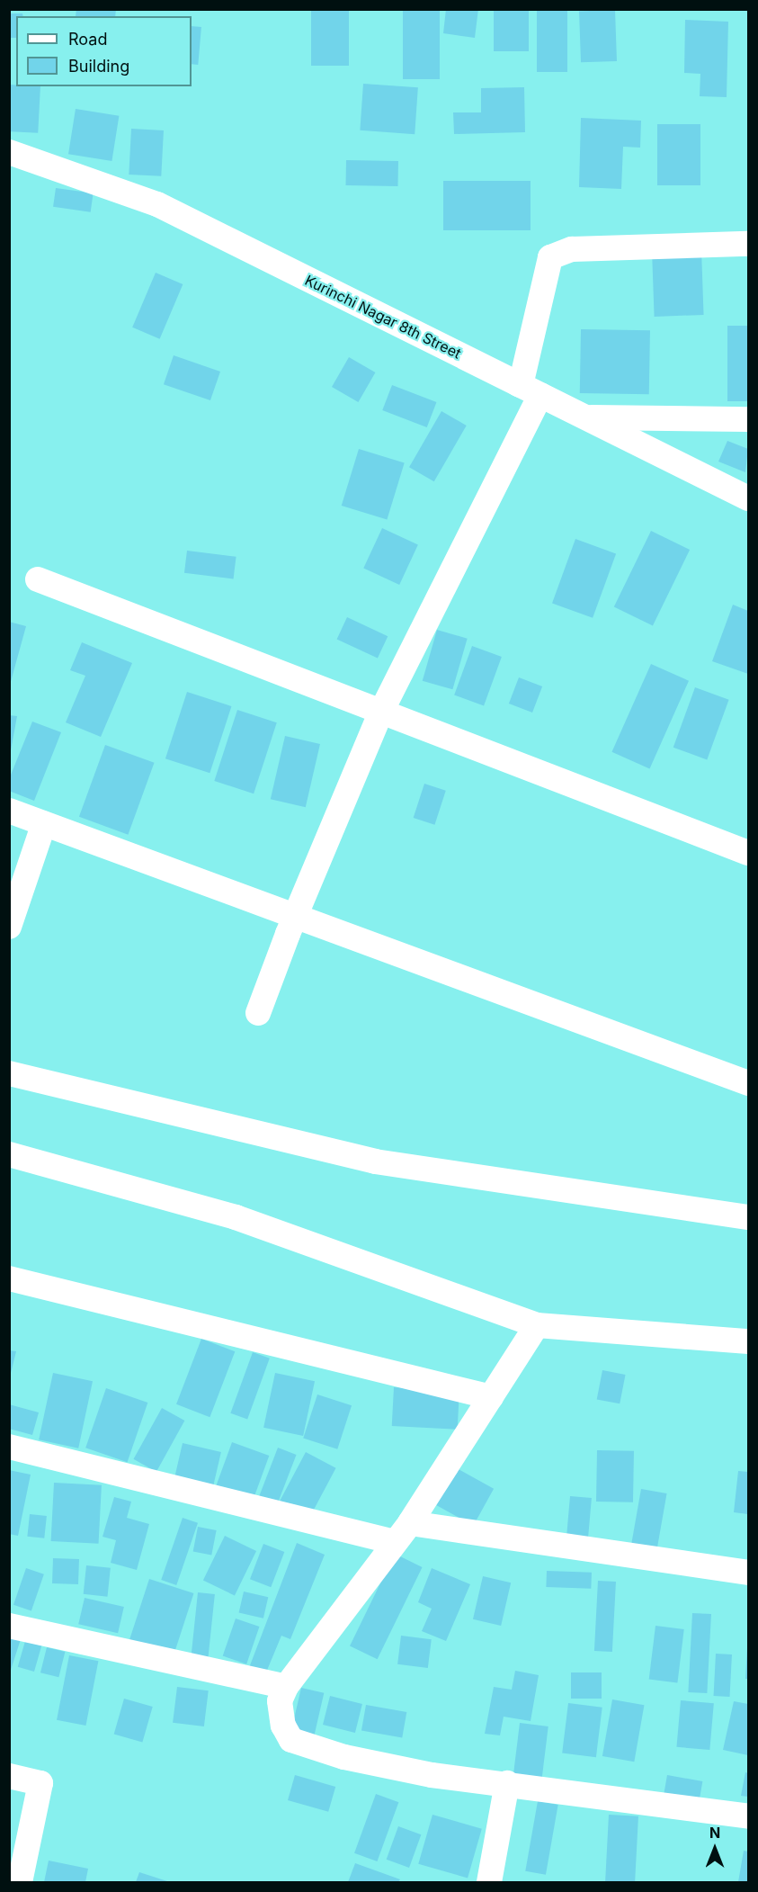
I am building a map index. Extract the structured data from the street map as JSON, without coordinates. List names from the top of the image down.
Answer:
{
  "streets": {
    "street": ["Kurinchi Nagar 8th Street"]
  },
  "legend": ["Road", "Building"],
  "north": "top"
}
